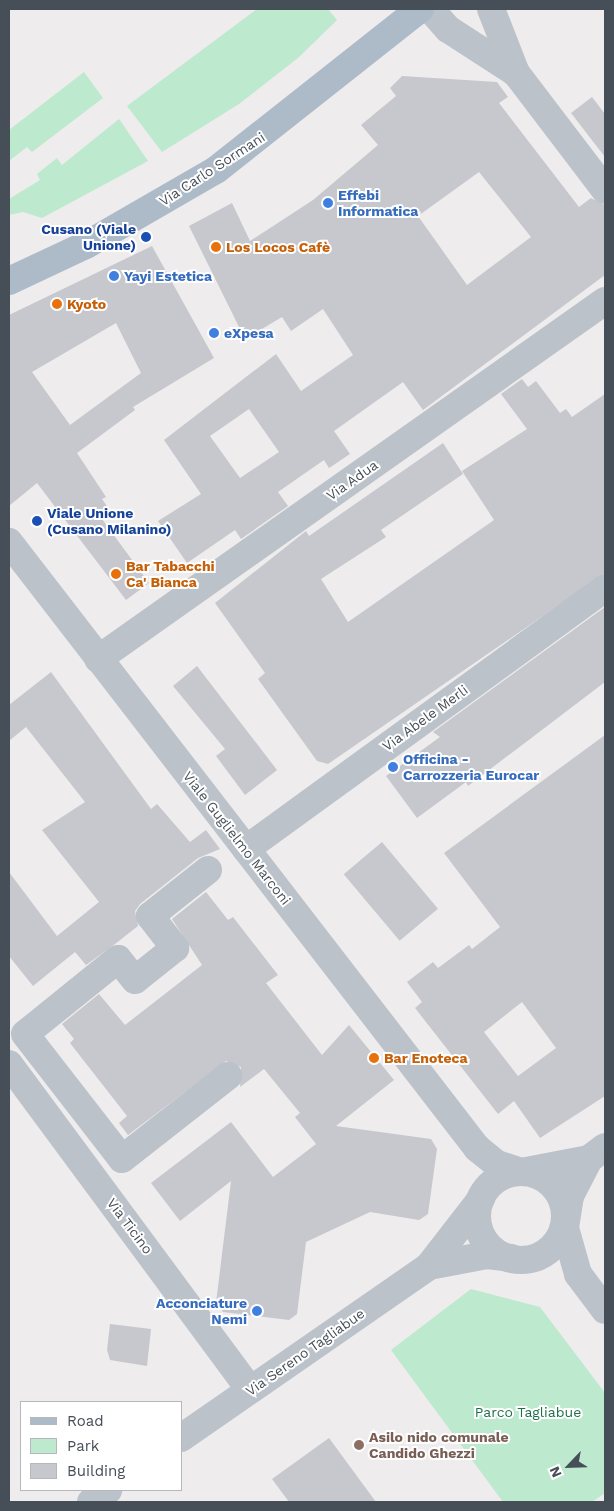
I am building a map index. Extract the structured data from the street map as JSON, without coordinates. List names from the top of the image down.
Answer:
{
  "streets": {
    "main road": ["Via Carlo Sormani"],
    "street": [
      "Via Adua",
      "Via Abele Merli",
      "Viale Guglielmo Marconi",
      "Via Ticino",
      "Via Sereno Tagliabue"
    ]
  },
  "crossings": [
    ["Via Adua", "Viale Guglielmo Marconi"],
    ["Via Abele Merli", "Viale Guglielmo Marconi"],
    ["Viale Guglielmo Marconi", "Via Sereno Tagliabue"],
    ["Via Ticino", "Via Sereno Tagliabue"]
  ],
  "parks": ["Parco Tagliabue"],
  "places": [
    "Effebi Informatica",
    "Cusano (Viale Unione)",
    "Los Locos Cafè",
    "Yayi Estetica",
    "Kyoto",
    "eXpesa",
    "Viale Unione (Cusano Milanino)",
    "Bar Tabacchi Ca' Bianca",
    "Officina - Carrozzeria Eurocar",
    "Bar Enoteca",
    "Acconciature Nemi",
    "Asilo nido comunale Candido Ghezzi"
  ],
  "legend": ["Road", "Park", "Building"],
  "north": "bottom left"
}
